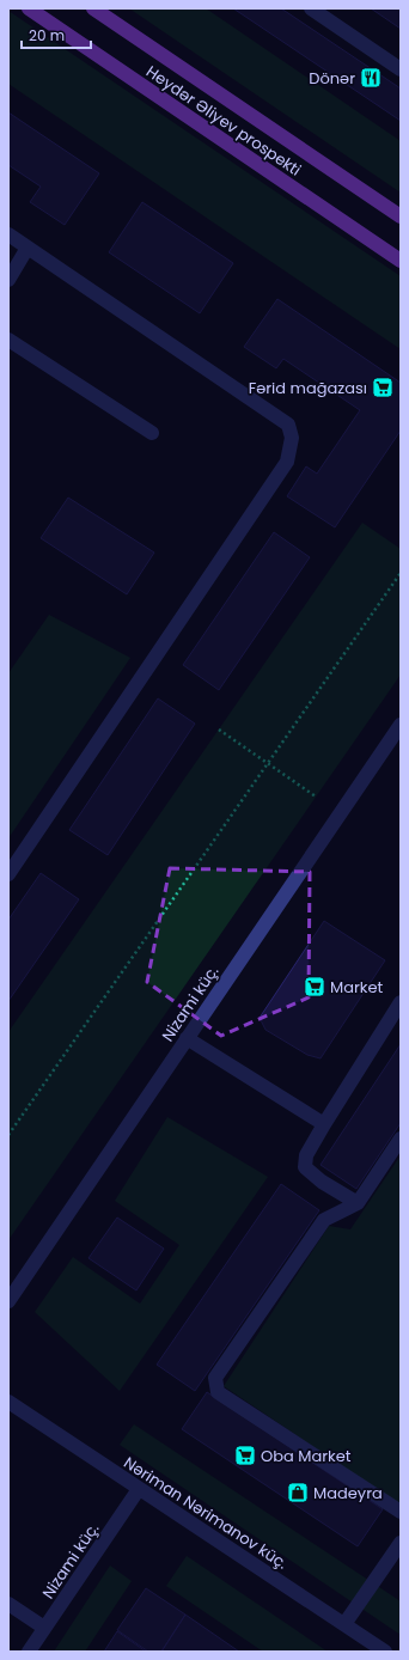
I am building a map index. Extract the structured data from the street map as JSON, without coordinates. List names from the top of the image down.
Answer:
{
  "streets": {
    "main road": ["Heydər Əliyev prospekti"],
    "street": ["Nizami küç.", "Nəriman Nərimanov küç."]
  },
  "crossings": [
    ["Nizami küç.", "Nəriman Nərimanov küç."]
  ],
  "places": {
    "restaurant": ["Dönər"],
    "supermarket": ["Fərid mağazası", "Market", "Oba Market"],
    "shop": ["Madeyra"]
  },
  "scale_bar": "20 m"
}
